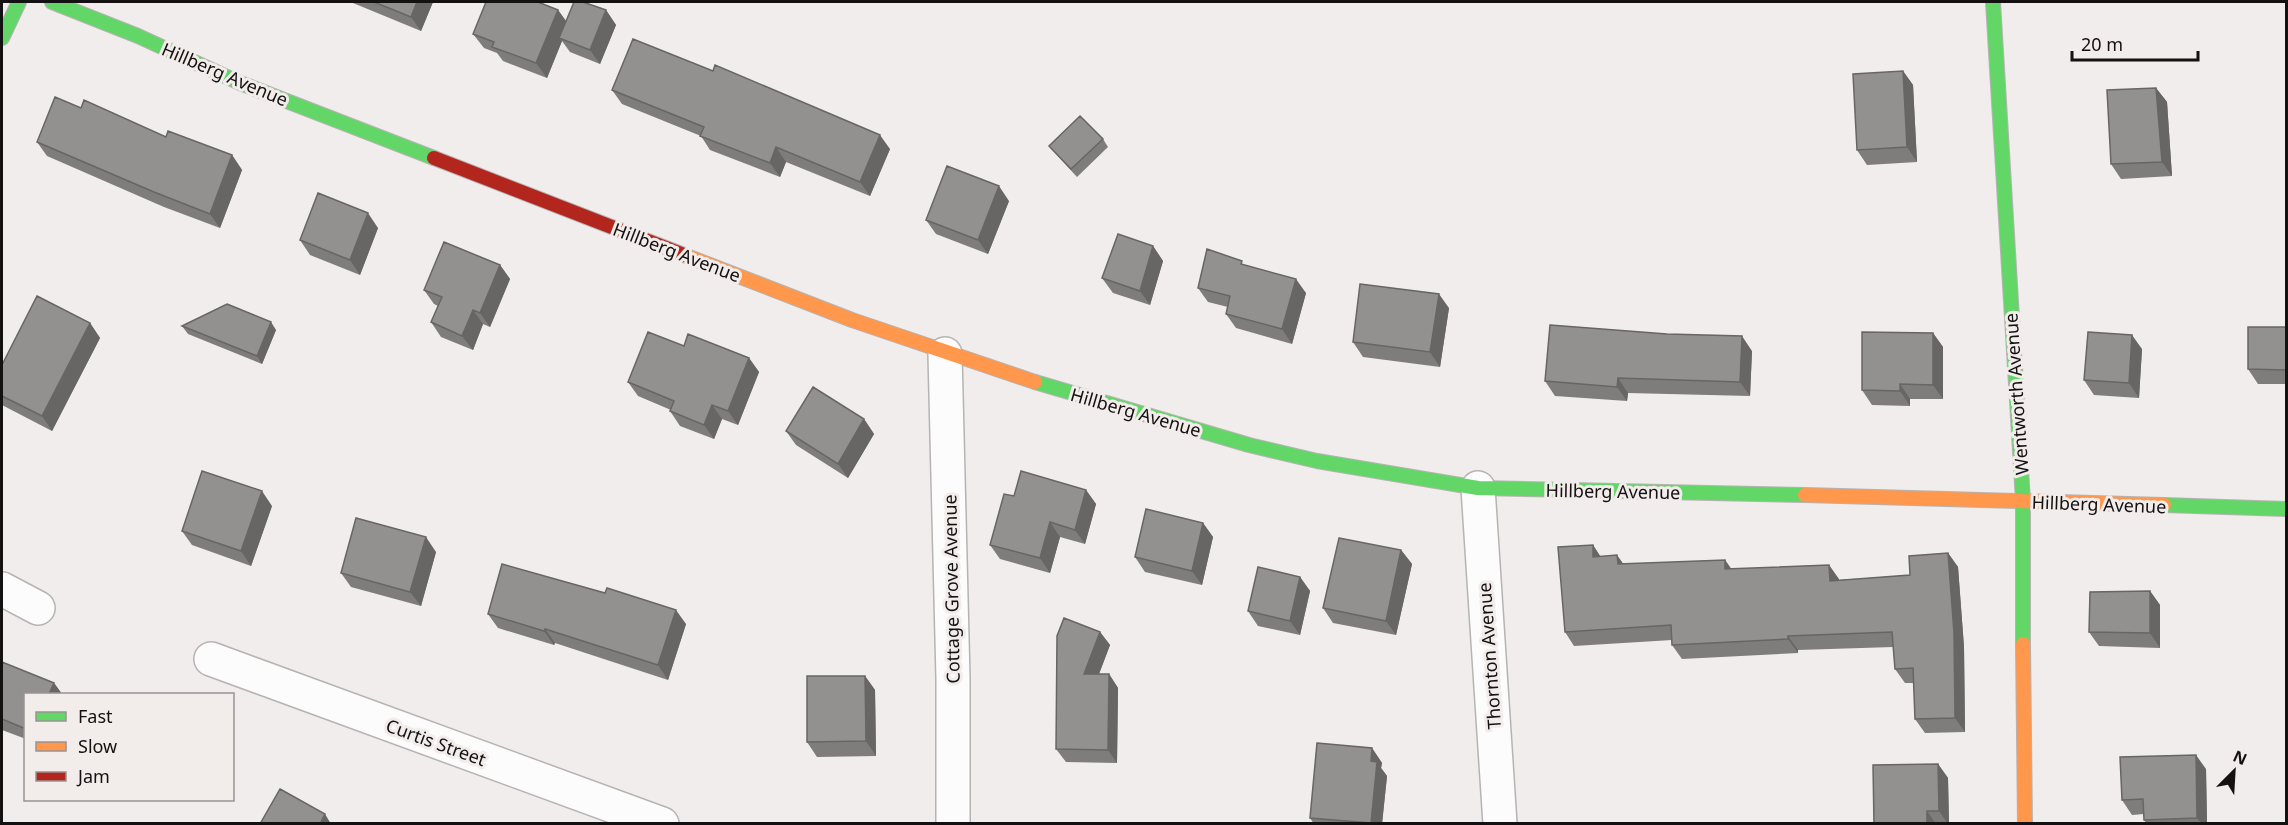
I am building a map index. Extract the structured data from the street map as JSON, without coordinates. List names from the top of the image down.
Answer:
{
  "streets": {
    "street": [
      "Hillberg Avenue",
      "Wentworth Avenue",
      "Cottage Grove Avenue",
      "Thornton Avenue",
      "Curtis Street"
    ]
  },
  "crossings": [
    ["Hillberg Avenue", "Wentworth Avenue"],
    ["Hillberg Avenue", "Cottage Grove Avenue"],
    ["Hillberg Avenue", "Thornton Avenue"]
  ],
  "legend": ["Fast", "Slow", "Jam"],
  "scale_bar": "20 m",
  "north": "top right"
}
